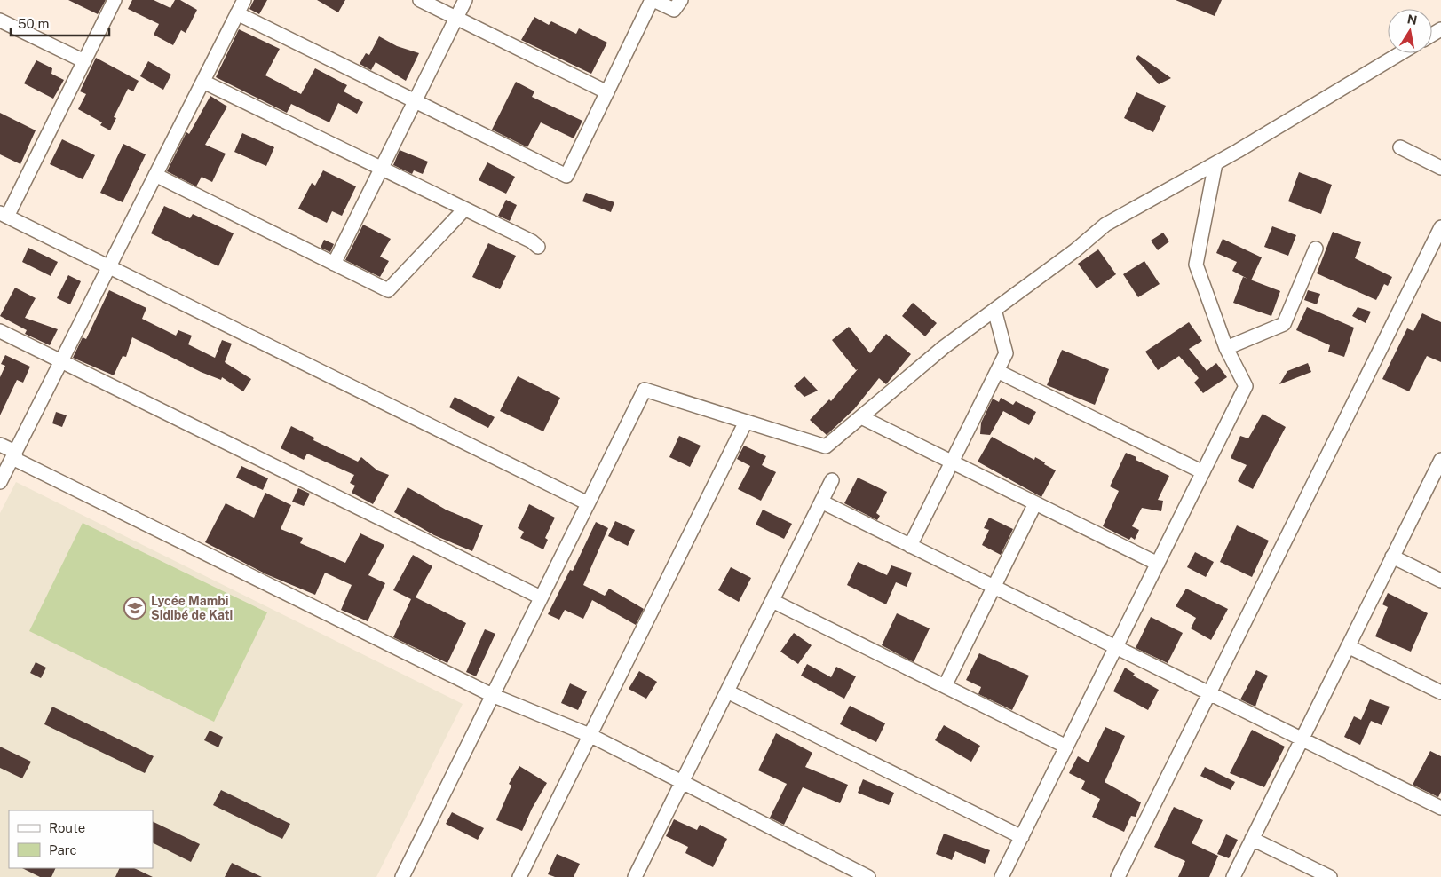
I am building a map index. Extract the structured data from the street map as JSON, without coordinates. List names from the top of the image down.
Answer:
{
  "places": {
    "school or university": ["Lycée Mambi Sidibé de Kati"]
  },
  "legend": ["Route", "Parc"],
  "scale_bar": "50 m",
  "north": "top"
}
